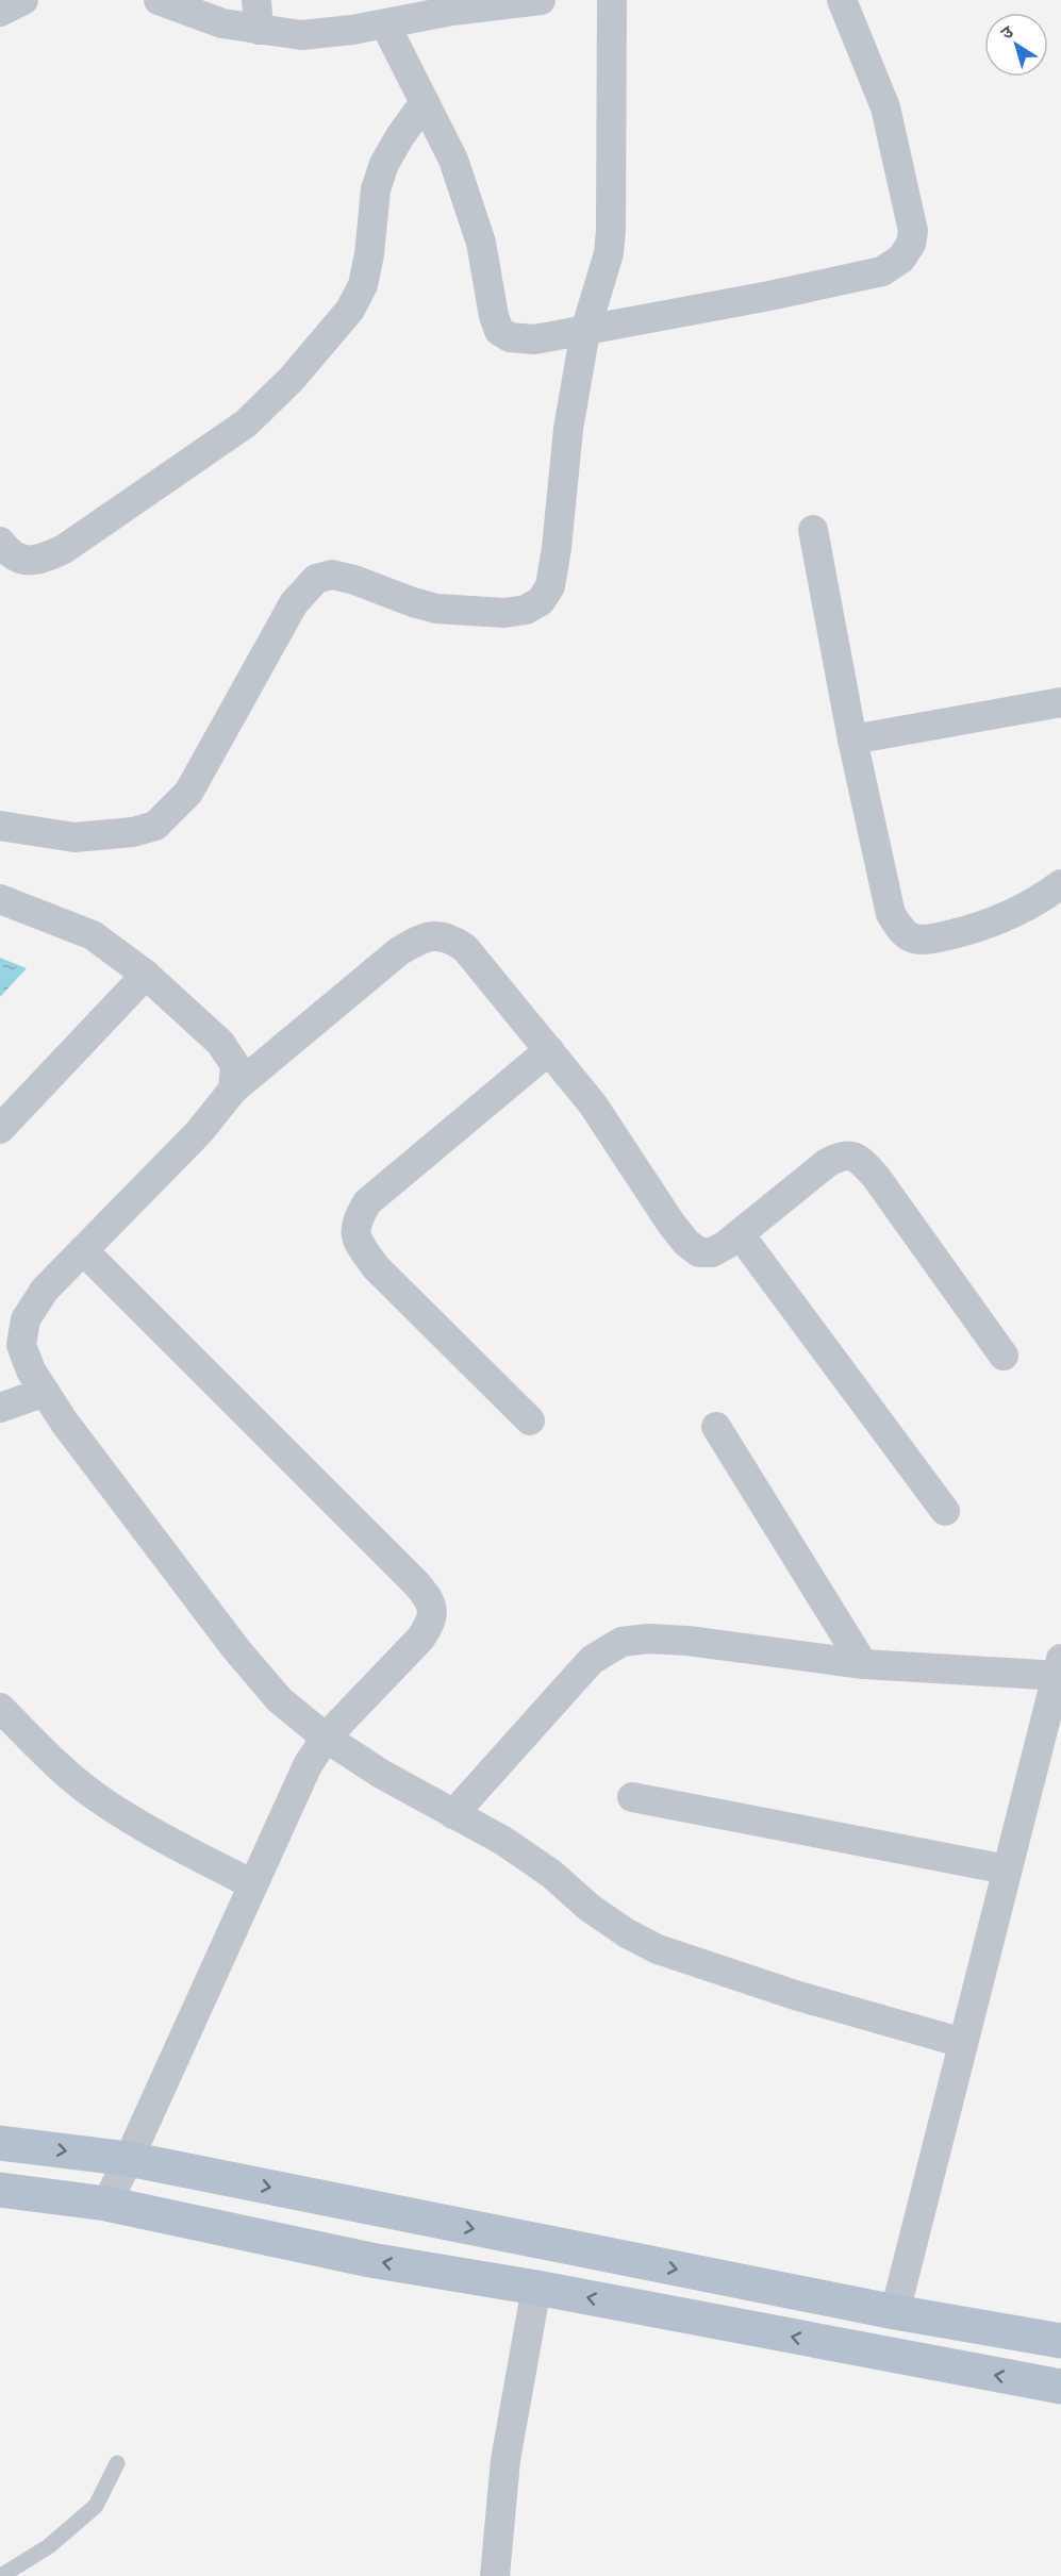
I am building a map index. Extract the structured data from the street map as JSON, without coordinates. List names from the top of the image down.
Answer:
{
  "north": "top left"
}
